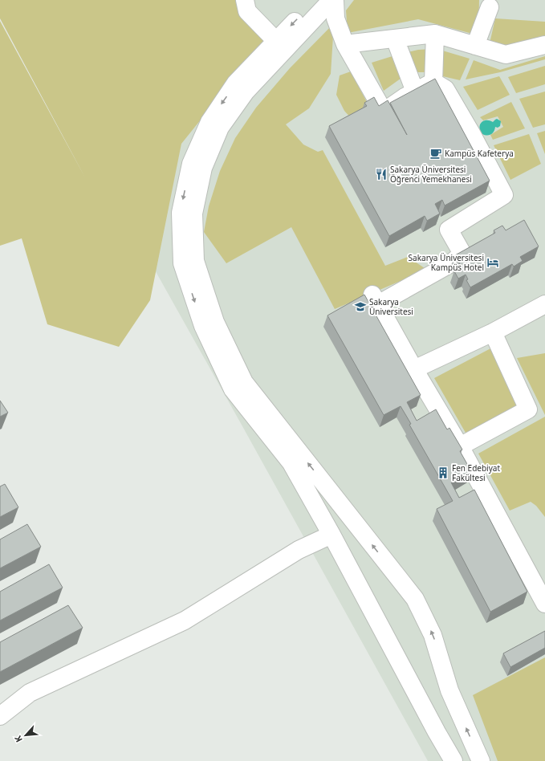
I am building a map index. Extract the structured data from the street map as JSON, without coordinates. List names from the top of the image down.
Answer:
{
  "places": {
    "cafe": ["Kampüs Kafeterya"],
    "restaurant": ["Sakarya Üniversitesi Öğrenci Yemekhanesi"],
    "hotel": ["Sakarya Üniversitesi Kampüs Hotel"],
    "school or university": ["Sakarya Üniversitesi"],
    "building": ["Fen Edebiyat Fakültesi"]
  },
  "north": "bottom left"
}
